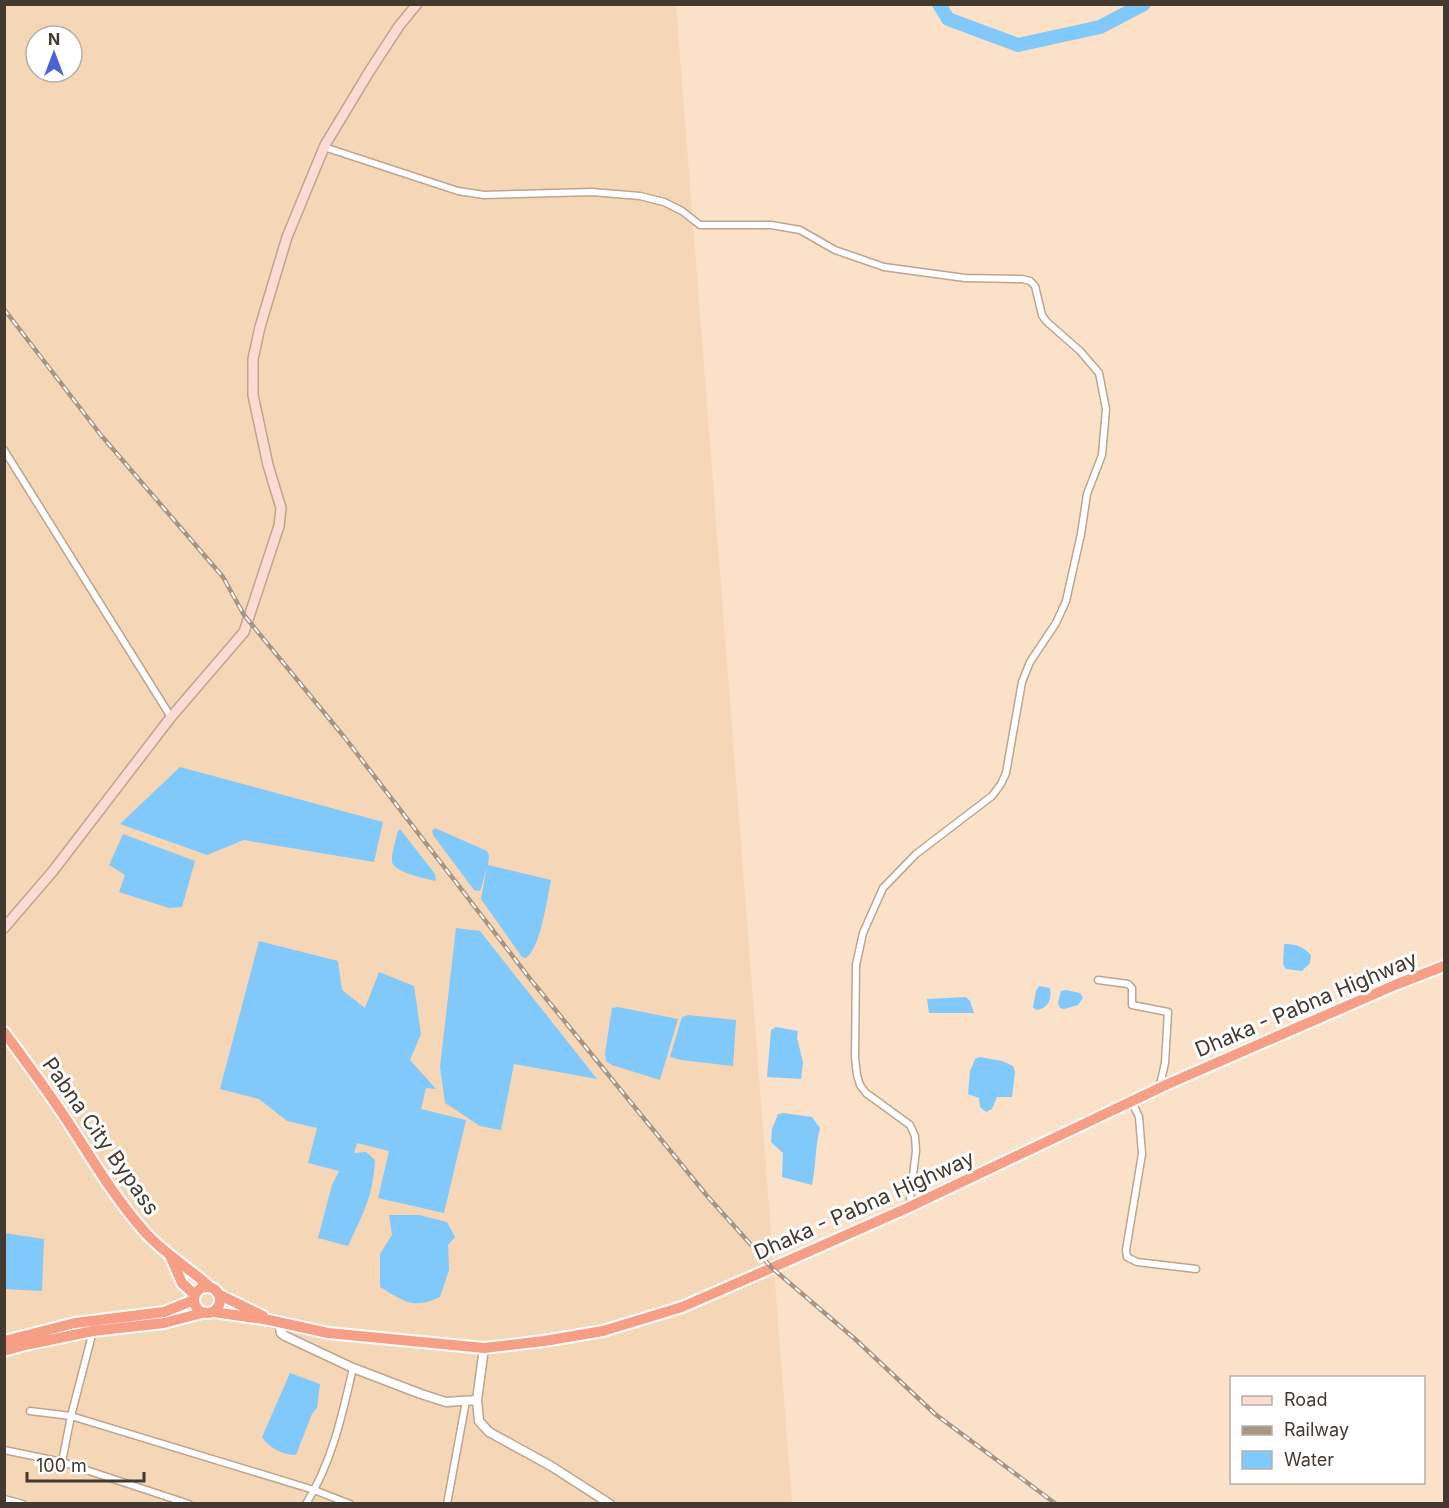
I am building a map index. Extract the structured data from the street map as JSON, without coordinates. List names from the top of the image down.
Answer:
{
  "streets": {
    "highway": ["Dhaka - Pabna Highway", "Pabna City Bypass"]
  },
  "crossings": [
    ["Dhaka - Pabna Highway", "Pabna City Bypass"]
  ],
  "legend": ["Road", "Railway", "Water"],
  "scale_bar": "100 m",
  "north": "top"
}
